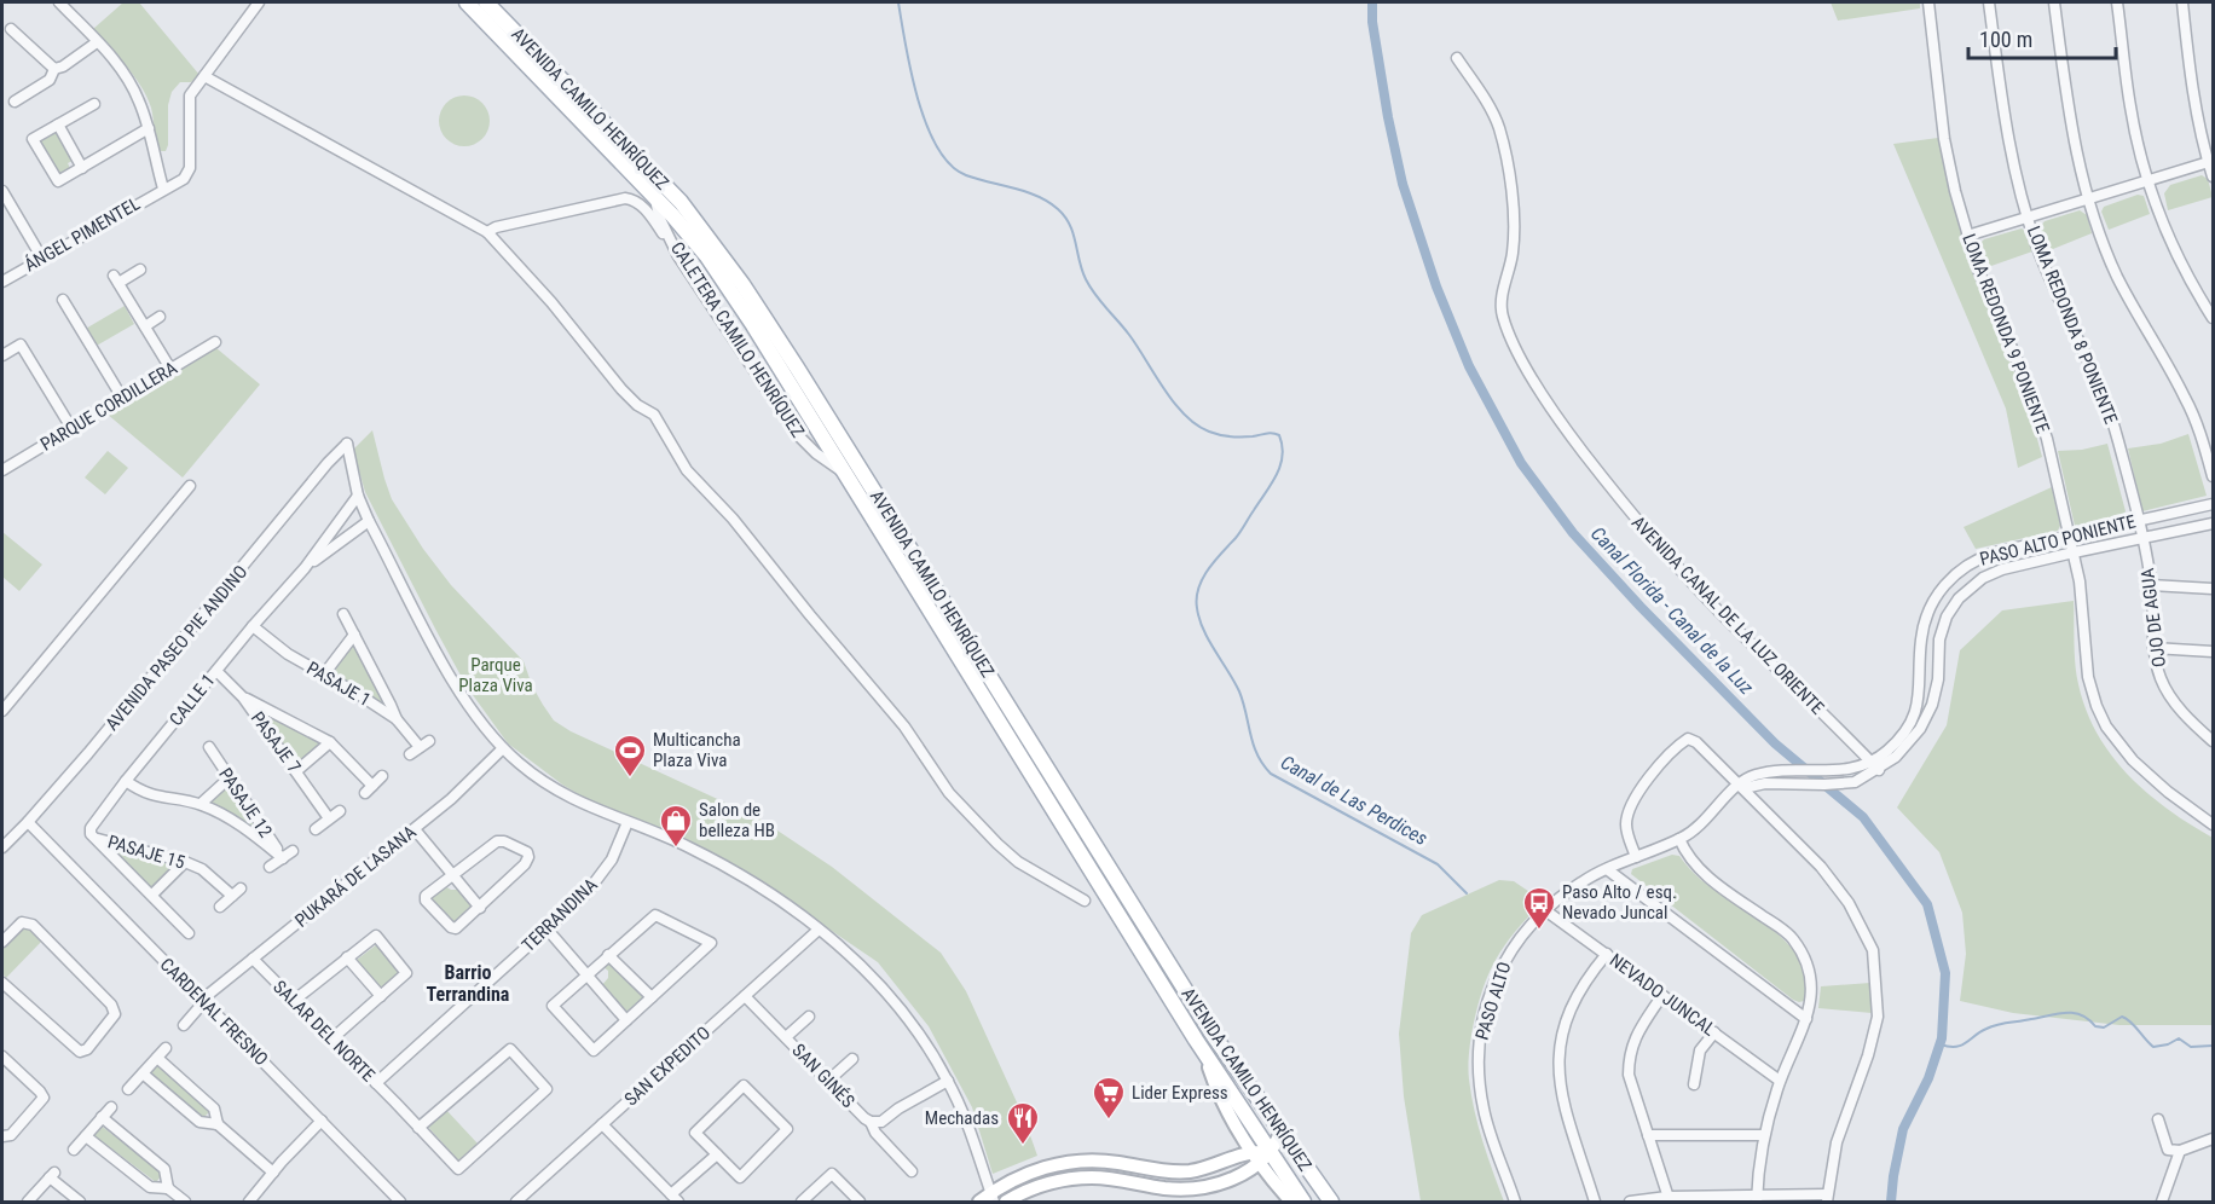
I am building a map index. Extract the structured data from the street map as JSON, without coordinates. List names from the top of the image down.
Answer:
{
  "streets": {
    "main road": ["AVENIDA CAMILO HENRÍQUEZ"],
    "street": [
      "ÁNGEL PIMENTEL",
      "LOMA REDONDA 8 PONIENTE",
      "LOMA REDONDA 9 PONIENTE",
      "CALETERA CAMILO HENRÍQUEZ",
      "PARQUE CORDILLERA",
      "PASO ALTO PONIENTE",
      "AVENIDA CANAL DE LA LUZ ORIENTE",
      "OJO DE AGUA",
      "AVENIDA PASEO PIE ANDINO",
      "PASAJE 1",
      "CALLE 1",
      "PASAJE 7",
      "PASAJE 12",
      "PASAJE 15",
      "PUKARÁ DE LASANA",
      "TERRANDINA",
      "NEVADO JUNCAL",
      "PASO ALTO",
      "CARDENAL FRESNO",
      "SALAR DEL NORTE",
      "SAN EXPEDITO",
      "SAN GINÉS"
    ]
  },
  "crossings": [
    ["AVENIDA CAMILO HENRÍQUEZ", "CALETERA CAMILO HENRÍQUEZ"],
    ["LOMA REDONDA 8 PONIENTE", "PASO ALTO PONIENTE"],
    ["LOMA REDONDA 8 PONIENTE", "OJO DE AGUA"],
    ["LOMA REDONDA 9 PONIENTE", "PASO ALTO PONIENTE"],
    ["PASO ALTO PONIENTE", "AVENIDA CANAL DE LA LUZ ORIENTE"],
    ["PASO ALTO PONIENTE", "OJO DE AGUA"],
    ["PASO ALTO PONIENTE", "PASO ALTO"],
    ["AVENIDA PASEO PIE ANDINO", "CALLE 1"],
    ["AVENIDA PASEO PIE ANDINO", "CARDENAL FRESNO"],
    ["PASAJE 1", "CALLE 1"],
    ["CALLE 1", "PASAJE 7"],
    ["CALLE 1", "PASAJE 15"],
    ["PUKARÁ DE LASANA", "CARDENAL FRESNO"],
    ["PUKARÁ DE LASANA", "SALAR DEL NORTE"],
    ["TERRANDINA", "SALAR DEL NORTE"],
    ["NEVADO JUNCAL", "PASO ALTO"],
    ["SAN EXPEDITO", "SAN GINÉS"]
  ],
  "districts": ["Barrio Terrandina"],
  "water": ["Canal Florida - Canal de la Luz", "Canal de Las Perdices"],
  "parks": ["Parque Plaza Viva"],
  "places": {
    "sports": ["Multicancha Plaza Viva"],
    "shop": ["Salon de belleza HB"],
    "bus stop": ["Paso Alto / esq. Nevado Juncal"],
    "supermarket": ["Lider Express"],
    "restaurant": ["Mechadas"]
  },
  "scale_bar": "100 m"
}
